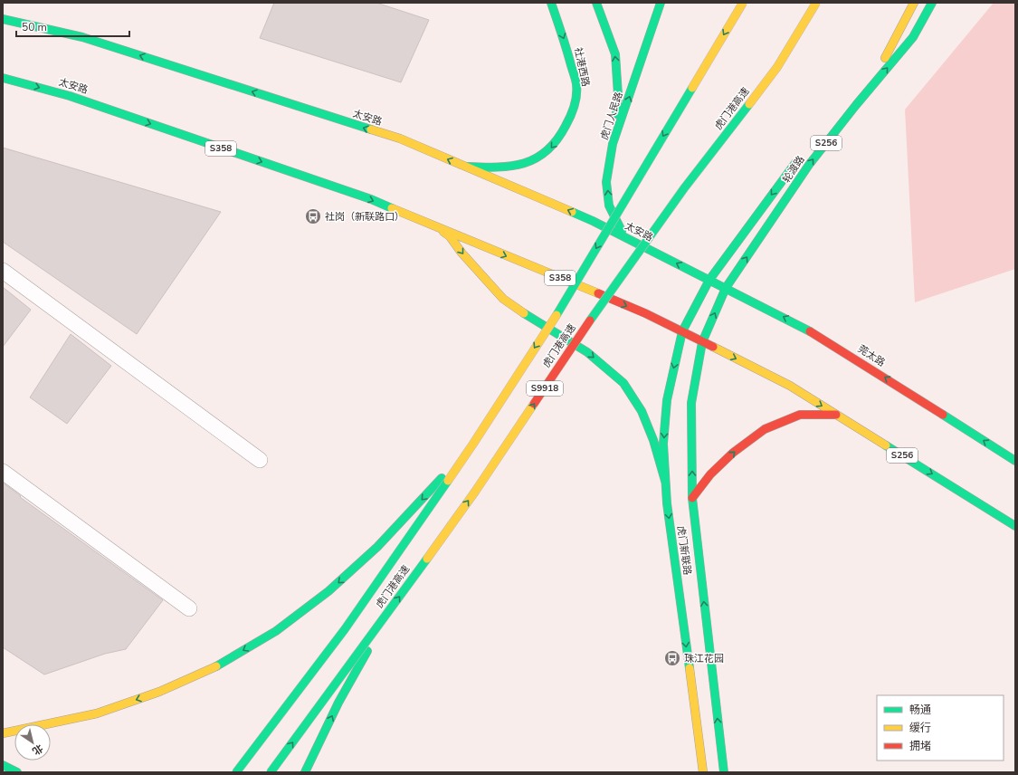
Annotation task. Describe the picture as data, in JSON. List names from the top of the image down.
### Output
{
  "streets": {
    "main road": [
      "社港西路",
      "太安路",
      "虎门港高速",
      "虎门人民路",
      "S256",
      "S358",
      "轮渡路",
      "莞太路",
      "S9918",
      "虎门新联路"
    ]
  },
  "crossings": [
    ["社港西路", "太安路"],
    ["太安路", "虎门人民路"],
    ["太安路", "S256"],
    ["太安路", "轮渡路"],
    ["太安路", "莞太路"],
    ["太安路", "虎门新联路"],
    ["S256", "轮渡路"],
    ["S256", "虎门新联路"],
    ["轮渡路", "莞太路"],
    ["轮渡路", "虎门新联路"]
  ],
  "places": {
    "bus stop": ["社岗（新联路口）", "珠江花园"]
  },
  "legend": ["畅通", "缓行", "拥堵"],
  "scale_bar": "50 m",
  "north": "bottom right"
}
